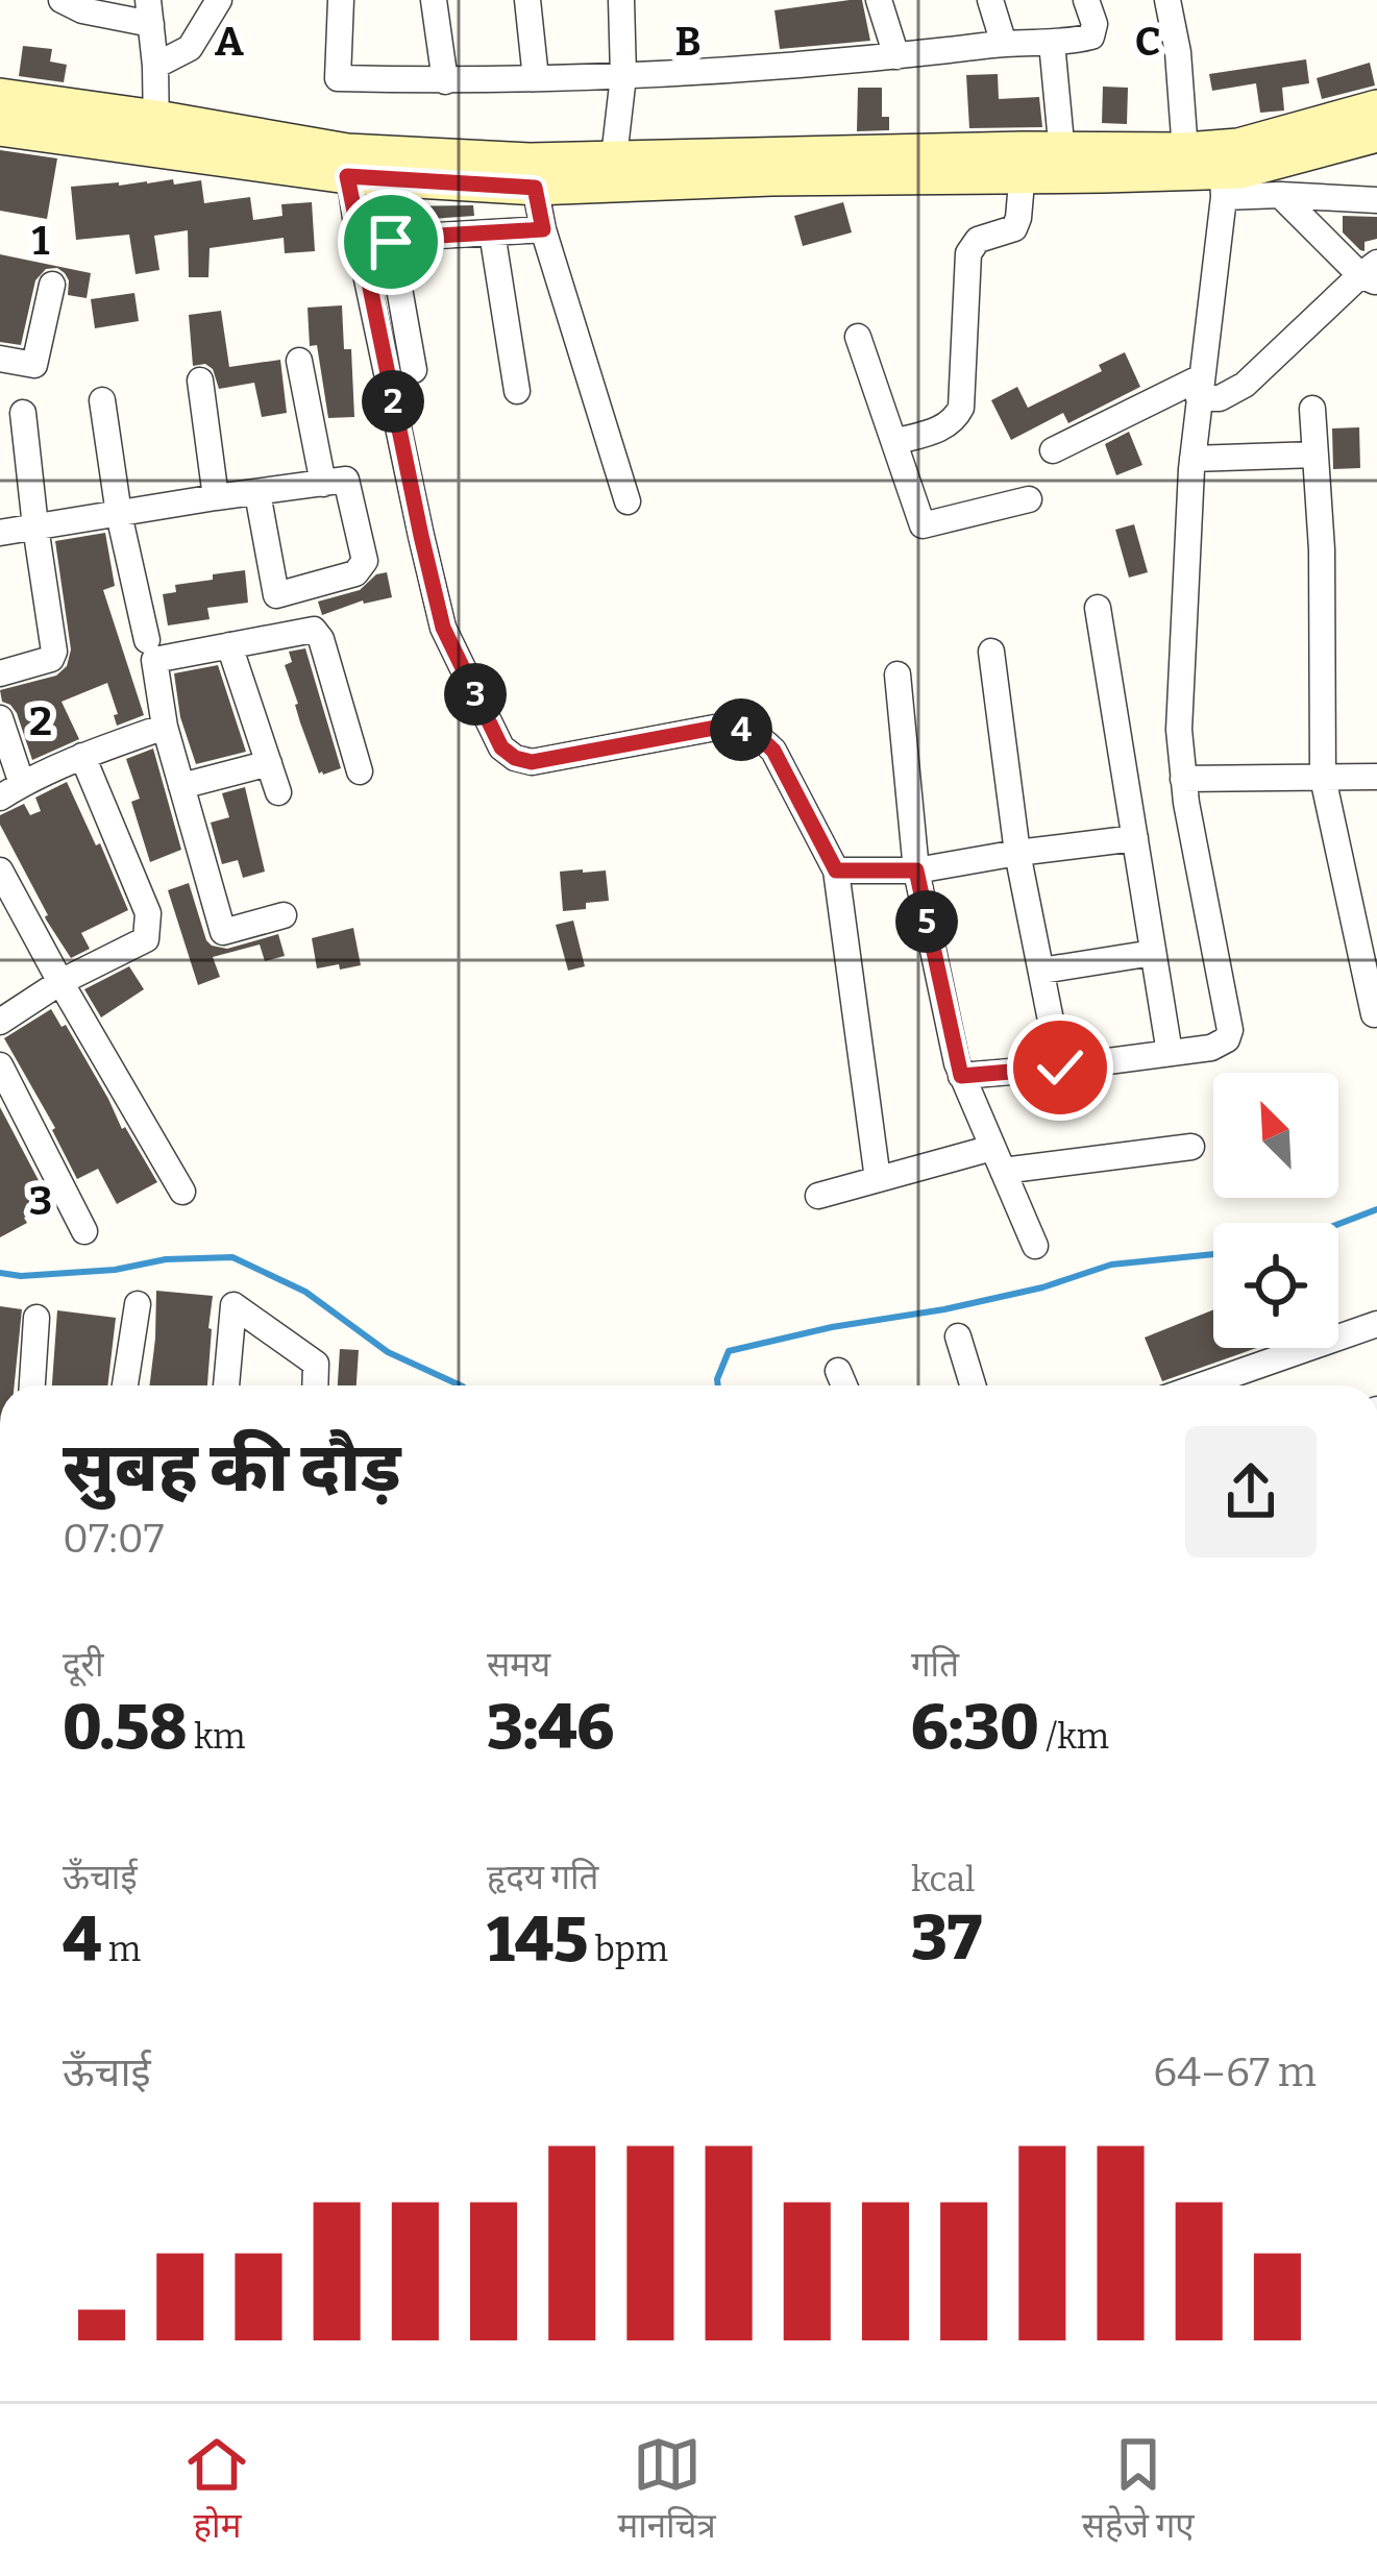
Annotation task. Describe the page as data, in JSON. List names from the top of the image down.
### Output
{
  "north": "top left",
  "page": {
    "pins": [
      "2",
      "3",
      "4",
      "5"
    ],
    "heading": ["सुबह की दौड़", "07:07"],
    "stats": [
      ["दूरी", "0.58 km"],
      ["समय", "3:46"],
      ["गति", "6:30 /km"],
      ["ऊँचाई", "4 m"],
      ["हृदय गति", "145 bpm"],
      ["kcal", "37"]
    ],
    "chart": ["ऊँचाई", "64–67 m"],
    "tabs": ["होम", "मानचित्र", "सहेजे गए"]
  },
  "grid": {
    "columns": ["A", "B", "C"],
    "rows": ["1", "2", "3"]
  }
}
